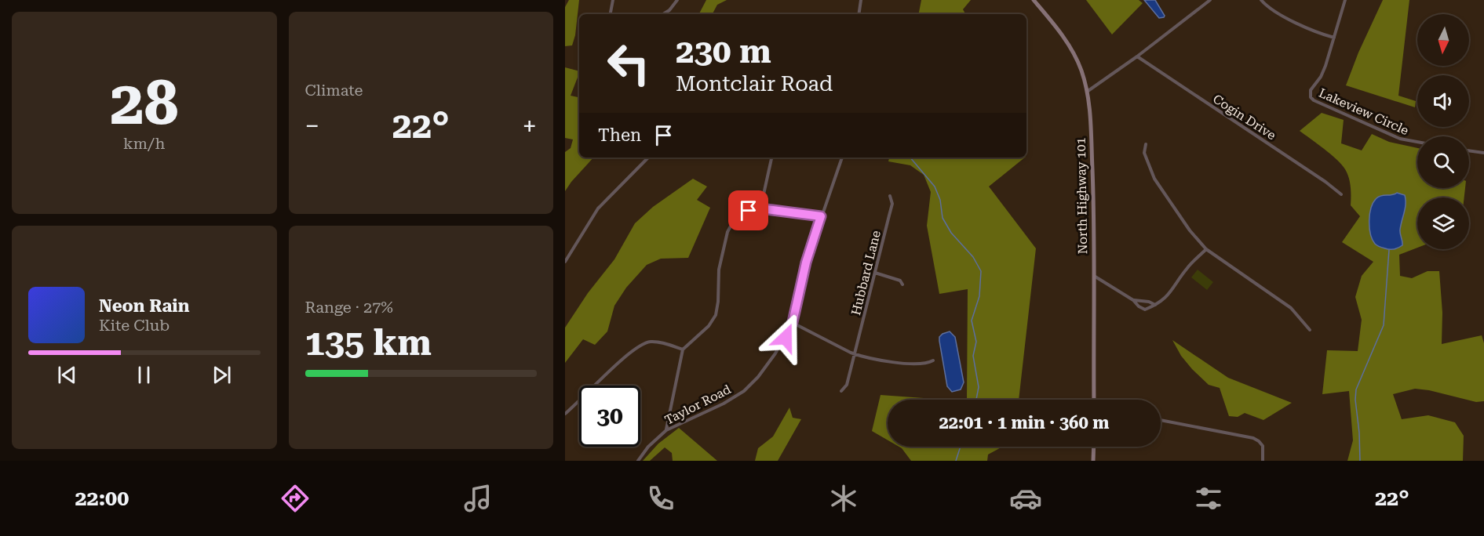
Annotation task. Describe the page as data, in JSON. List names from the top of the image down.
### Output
{
  "streets": {
    "main road": ["North Highway 101"],
    "street": [
      "Lakeview Circle",
      "Cogin Drive",
      "Hubbard Lane",
      "Taylor Road"
    ]
  },
  "north": "bottom",
  "page": {
    "tile": [
      ["28", "km/h"],
      "Climate",
      ["Range · 27%", "135 km"]
    ],
    "turn": ["230 m", "Montclair Road"],
    "heat": ["−", "22°", "+"],
    "then": "Then",
    "song": ["Neon Rain", "Kite Club"],
    "limit": "30",
    "trip": "22:01 · 1 min · 360 m",
    "tabs": ["22:00", "22°"]
  }
}
